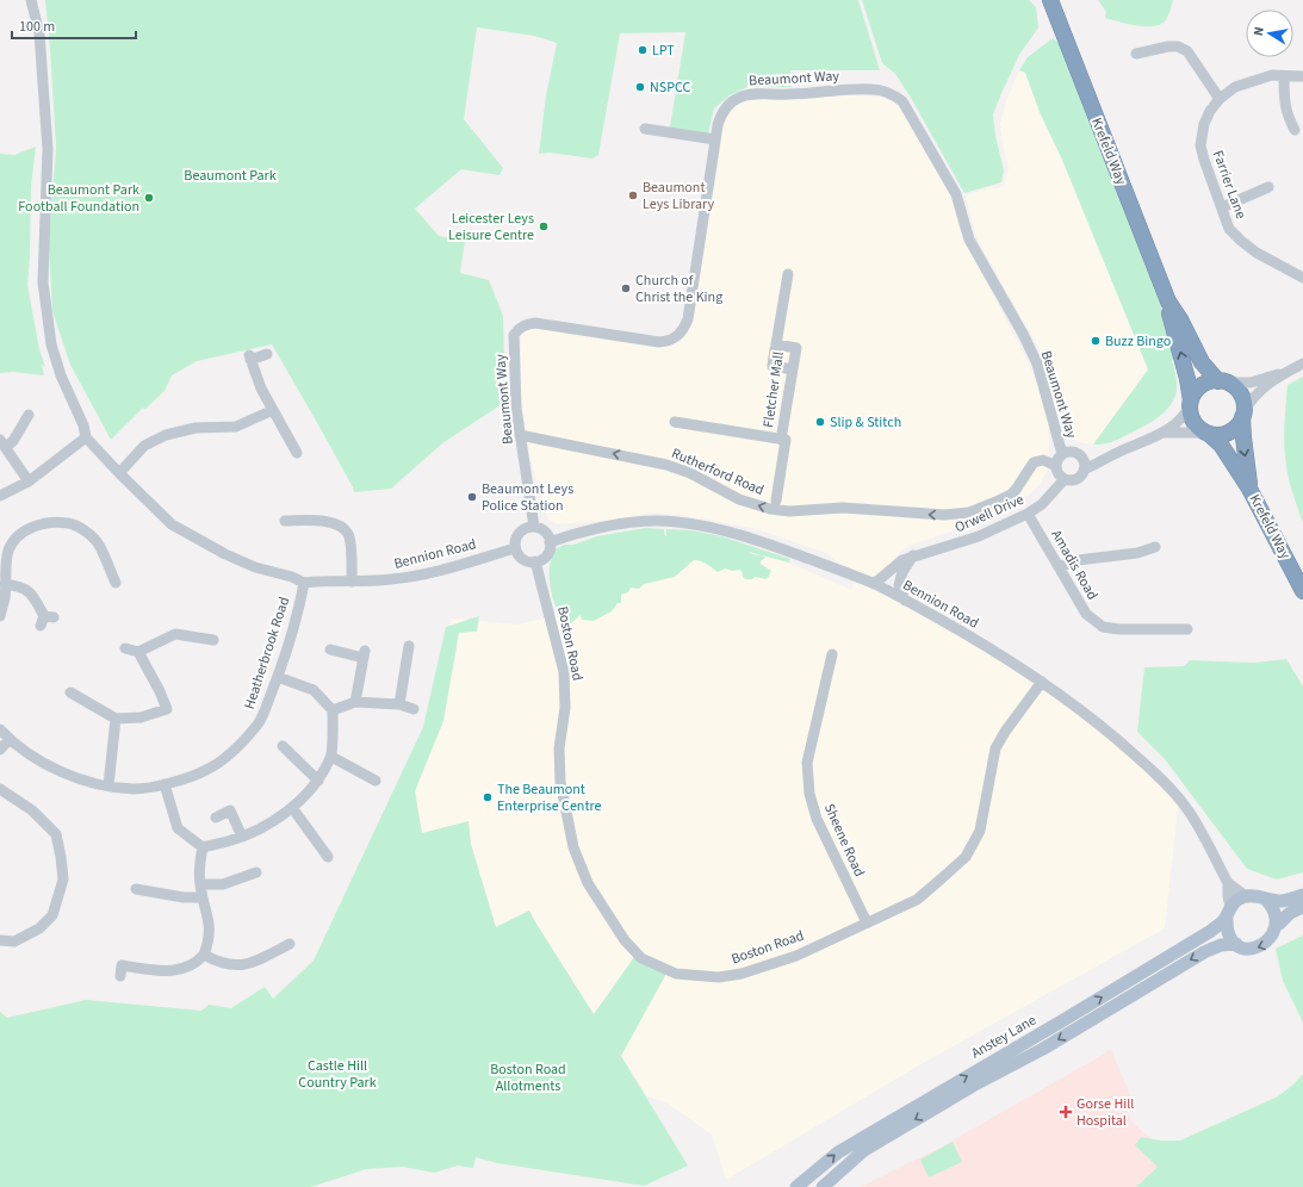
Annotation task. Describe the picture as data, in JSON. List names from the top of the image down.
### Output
{
  "streets": {
    "highway": ["Krefeld Way"],
    "main road": ["Anstey Lane"],
    "street": [
      "Beaumont Way",
      "Farrier Lane",
      "Fletcher Mall",
      "Rutherford Road",
      "Orwell Drive",
      "Bennion Road",
      "Amadis Road",
      "Boston Road",
      "Heatherbrook Road",
      "Sheene Road"
    ]
  },
  "crossings": [
    ["Beaumont Way", "Rutherford Road"],
    ["Beaumont Way", "Orwell Drive"],
    ["Beaumont Way", "Bennion Road"],
    ["Beaumont Way", "Boston Road"],
    ["Rutherford Road", "Orwell Drive"],
    ["Orwell Drive", "Bennion Road"],
    ["Orwell Drive", "Amadis Road"],
    ["Bennion Road", "Boston Road"],
    ["Bennion Road", "Heatherbrook Road"],
    ["Bennion Road", "Anstey Lane"],
    ["Boston Road", "Sheene Road"]
  ],
  "one_way": ["Rutherford Road"],
  "parks": ["Beaumont Park", "Castle Hill Country Park", "Boston Road Allotments"],
  "places": {
    "other": [
      "LPT",
      "NSPCC",
      "Beaumont Leys Library",
      "Beaumont Park Football Foundation",
      "Leicester Leys Leisure Centre",
      "Church of Christ the King",
      "Buzz Bingo",
      "Slip & Stitch",
      "Beaumont Leys Police Station",
      "The Beaumont Enterprise Centre"
    ],
    "health": ["Gorse Hill Hospital"]
  },
  "scale_bar": "100 m",
  "north": "left"
}
